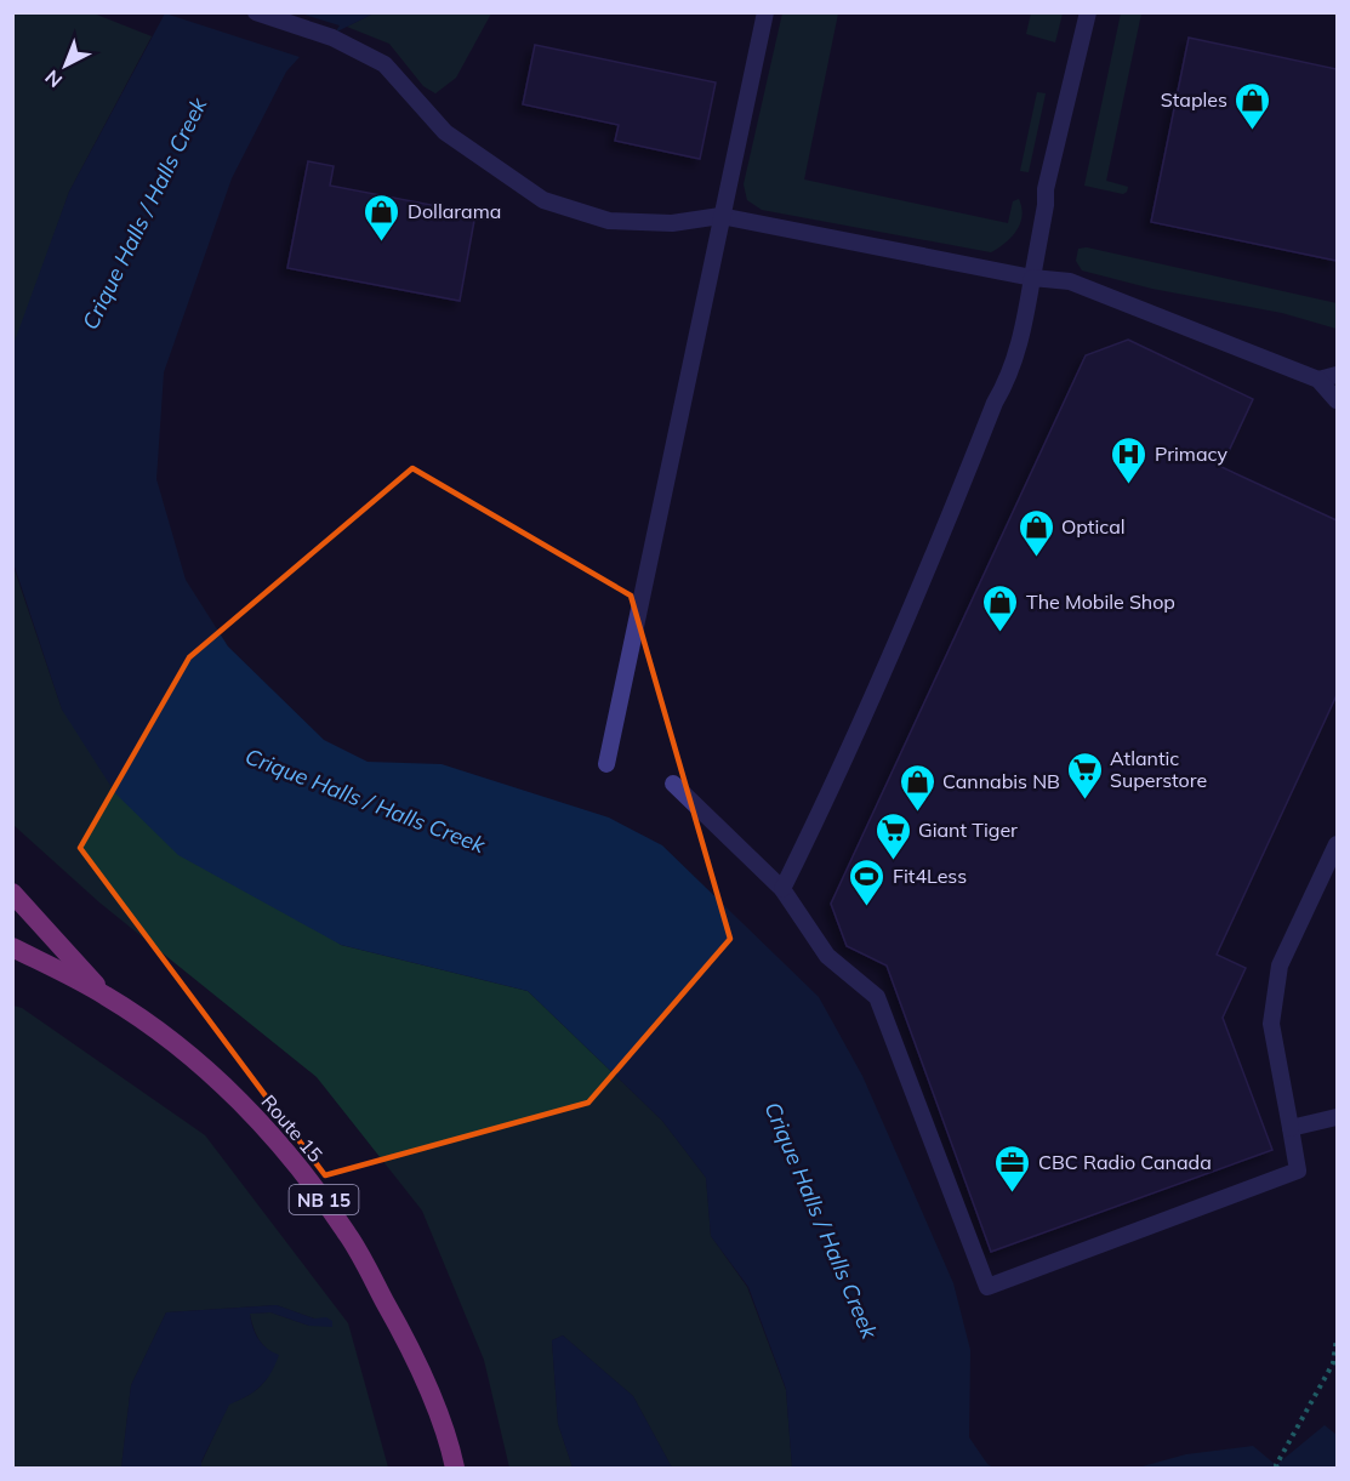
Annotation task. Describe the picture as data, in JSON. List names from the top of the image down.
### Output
{
  "streets": {
    "highway": ["Route 15", "NB 15"]
  },
  "crossings": [
    ["Route 15", "NB 15"]
  ],
  "water": ["Crique Halls / Halls Creek"],
  "places": {
    "shop": [
      "Staples",
      "Dollarama",
      "Optical",
      "The Mobile Shop",
      "Cannabis NB"
    ],
    "hospital": ["Primacy"],
    "supermarket": ["Atlantic Superstore", "Giant Tiger"],
    "sports": ["Fit4Less"],
    "office": ["CBC Radio Canada"]
  },
  "north": "bottom left"
}
